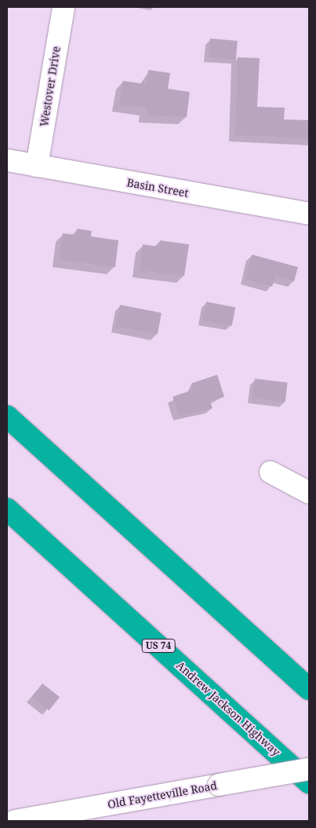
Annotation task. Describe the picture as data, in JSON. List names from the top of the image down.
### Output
{
  "streets": {
    "highway": ["US 74", "Andrew Jackson Highway"],
    "street": ["Westover Drive", "Basin Street", "Old Fayetteville Road"]
  },
  "crossings": [
    ["Westover Drive", "Basin Street"]
  ]
}
